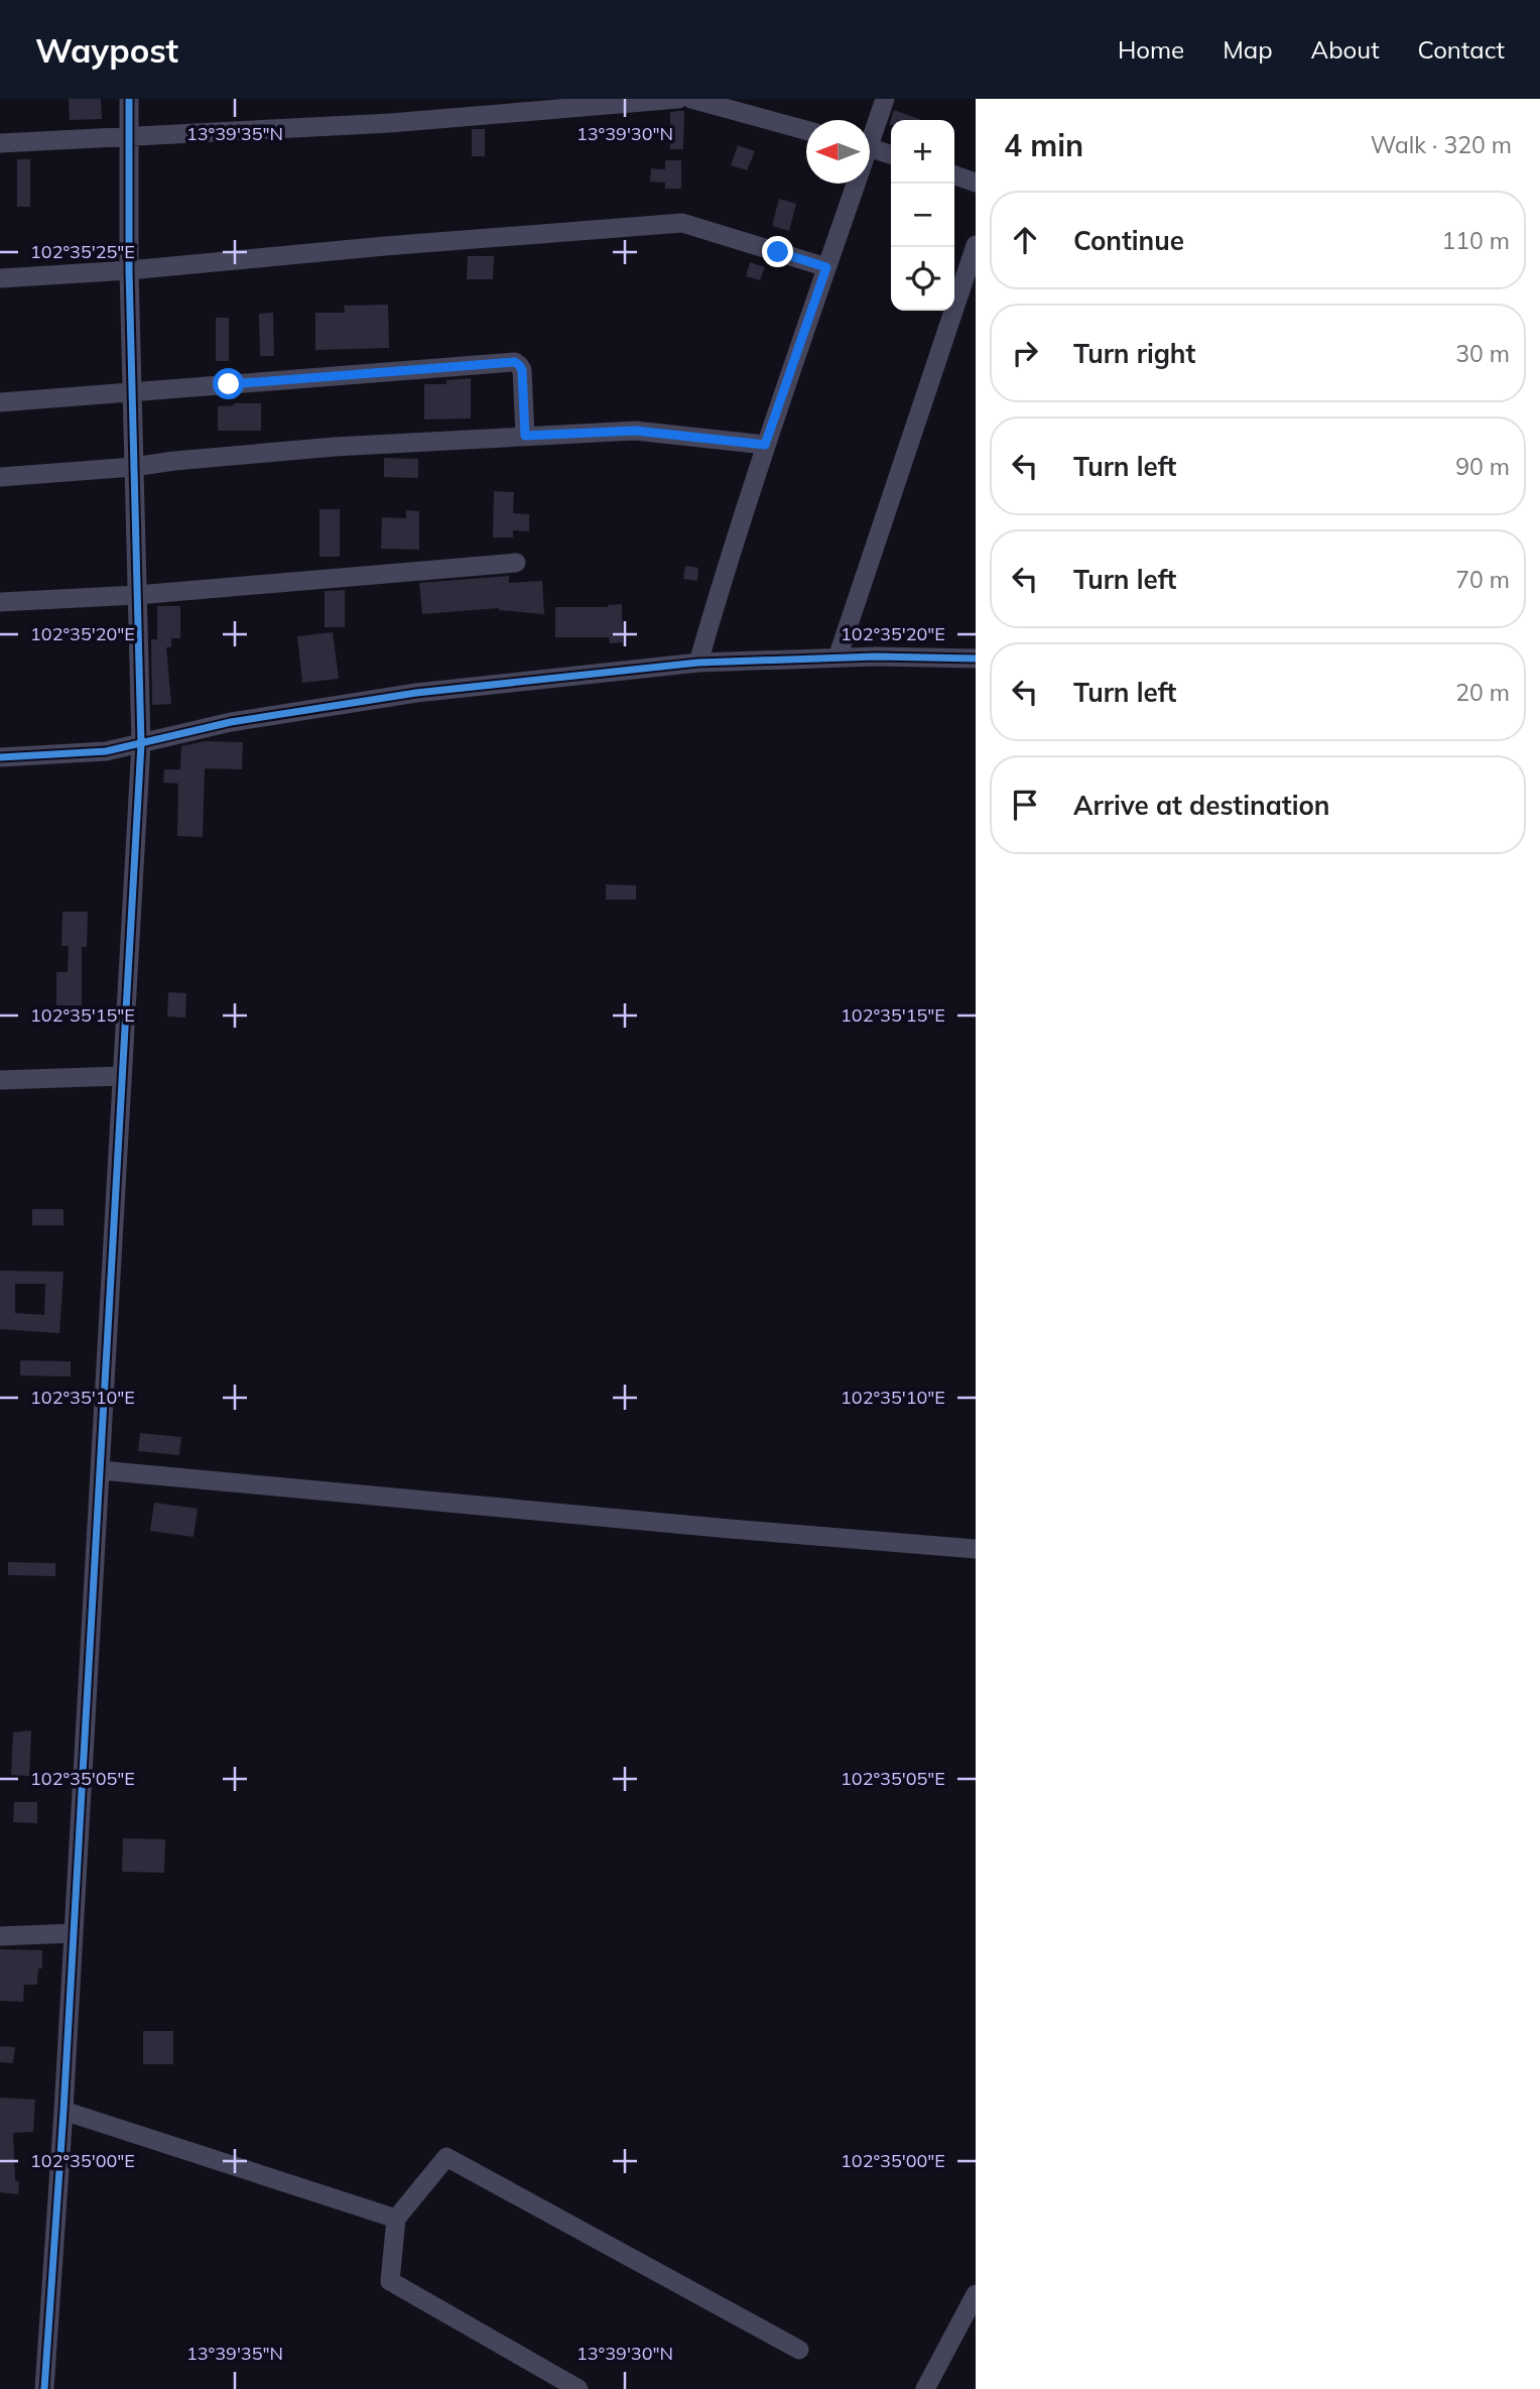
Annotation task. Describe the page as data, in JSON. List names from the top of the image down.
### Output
{
  "north": "left",
  "page": {
    "header": "Waypost",
    "nav": [
      "Home",
      "Map",
      "About",
      "Contact"
    ],
    "heading": ["4 min", "Walk · 320 m"],
    "map_buttons": ["+", "−"],
    "list": [
      ["Continue", "110 m"],
      ["Turn right", "30 m"],
      ["Turn left", "90 m"],
      ["Turn left", "70 m"],
      ["Turn left", "20 m"],
      "Arrive at destination"
    ]
  },
  "coordinates": [
    "13°39'35\"N",
    "13°39'30\"N",
    "102°35'25\"E",
    "102°35'20\"E",
    "102°35'15\"E",
    "102°35'10\"E",
    "102°35'05\"E",
    "102°35'00\"E"
  ]
}
